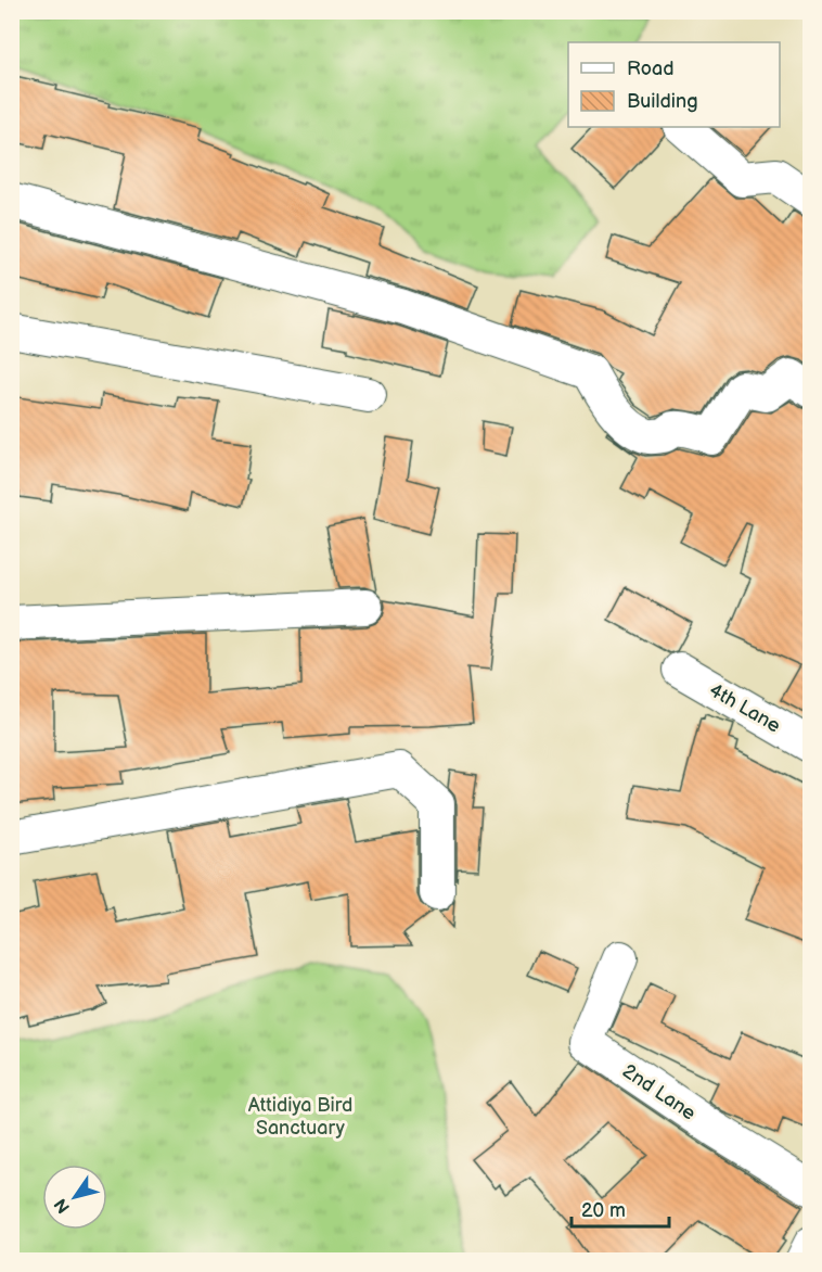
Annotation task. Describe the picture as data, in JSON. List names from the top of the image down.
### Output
{
  "streets": {
    "street": ["4th Lane", "2nd Lane"]
  },
  "parks": ["Attidiya Bird Sanctuary"],
  "legend": ["Road", "Building"],
  "scale_bar": "20 m",
  "north": "bottom left"
}
